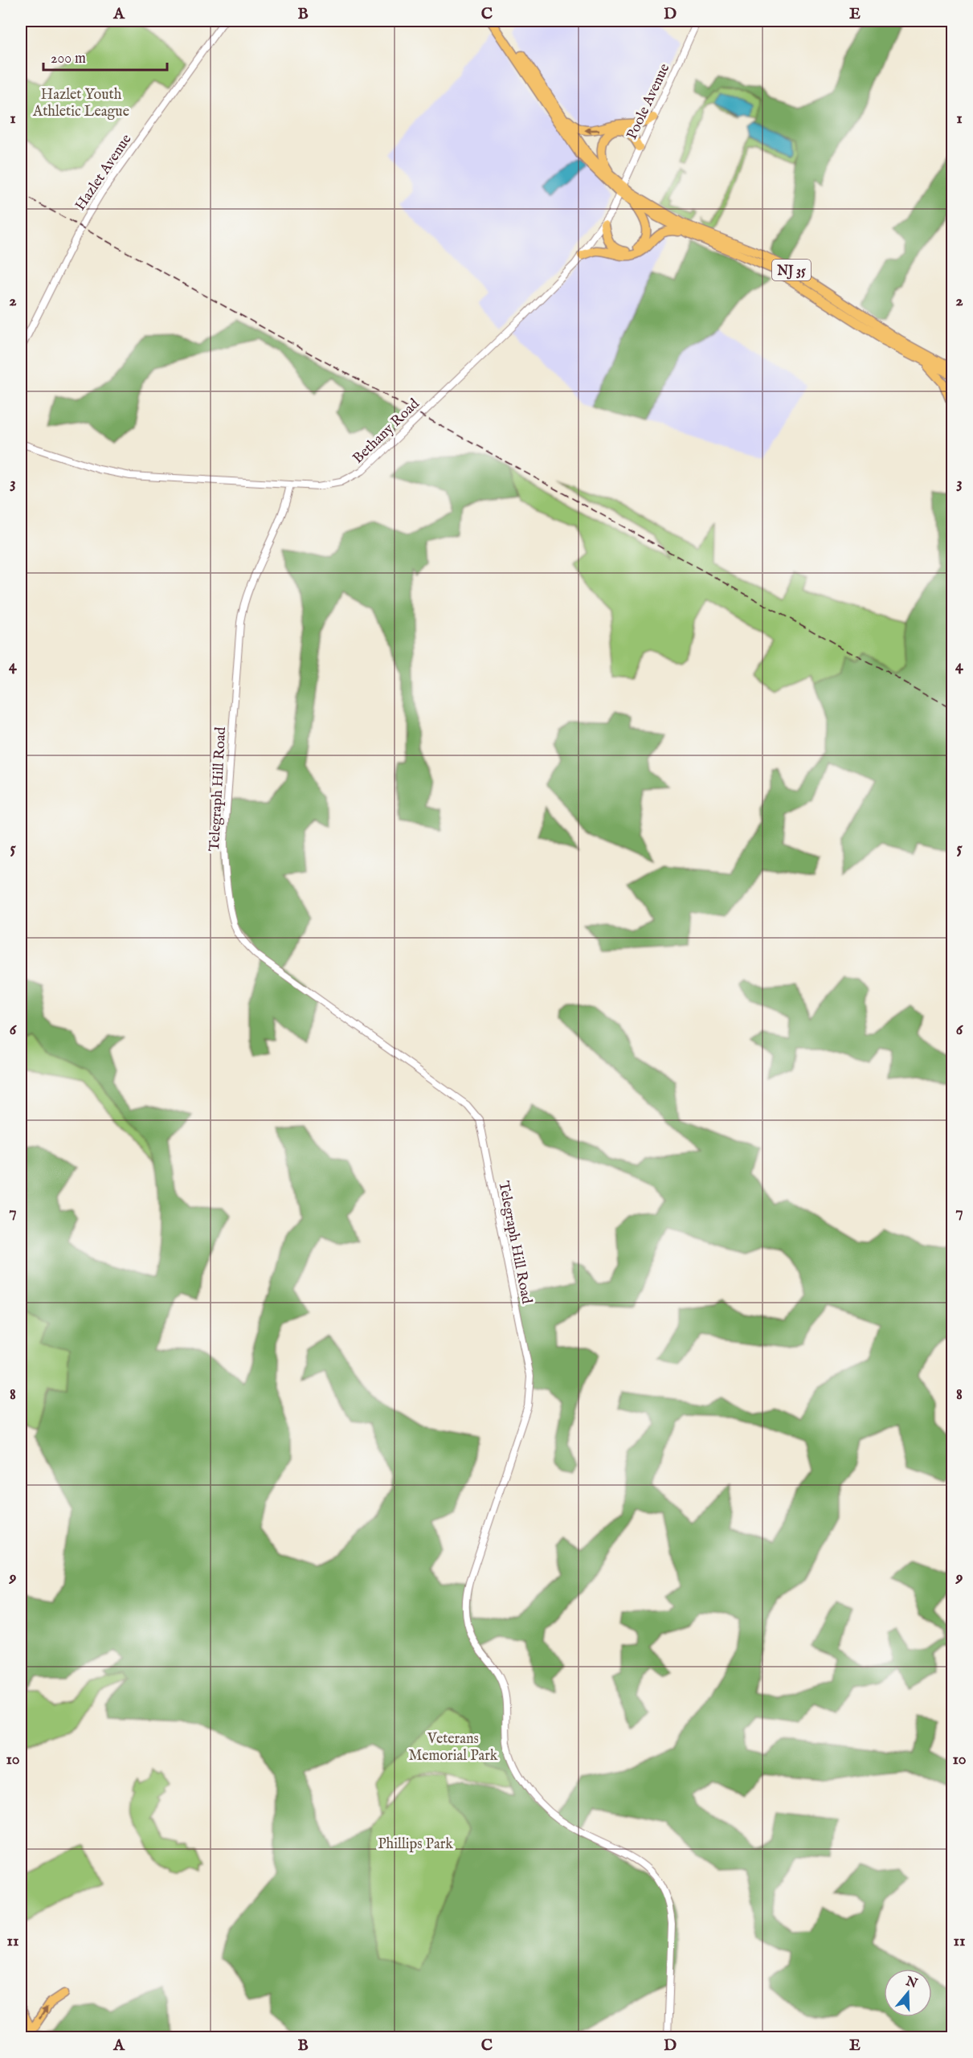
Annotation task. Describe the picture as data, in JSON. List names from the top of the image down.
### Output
{
  "streets": {
    "highway": ["NJ 35"],
    "street": [
      "Poole Avenue",
      "Hazlet Avenue",
      "Bethany Road",
      "Telegraph Hill Road"
    ]
  },
  "crossings": [
    ["Poole Avenue", "NJ 35"],
    ["Poole Avenue", "Bethany Road"],
    ["NJ 35", "Bethany Road"],
    ["Bethany Road", "Telegraph Hill Road"]
  ],
  "parks": ["Hazlet Youth Athletic League", "Veterans Memorial Park", "Phillips Park"],
  "scale_bar": "200 m",
  "north": "top",
  "grid": {
    "columns": [
      "A",
      "B",
      "C",
      "D",
      "E"
    ],
    "rows": [
      "1",
      "2",
      "3",
      "4",
      "5",
      "6",
      "7",
      "8",
      "9",
      "10",
      "11"
    ]
  }
}
